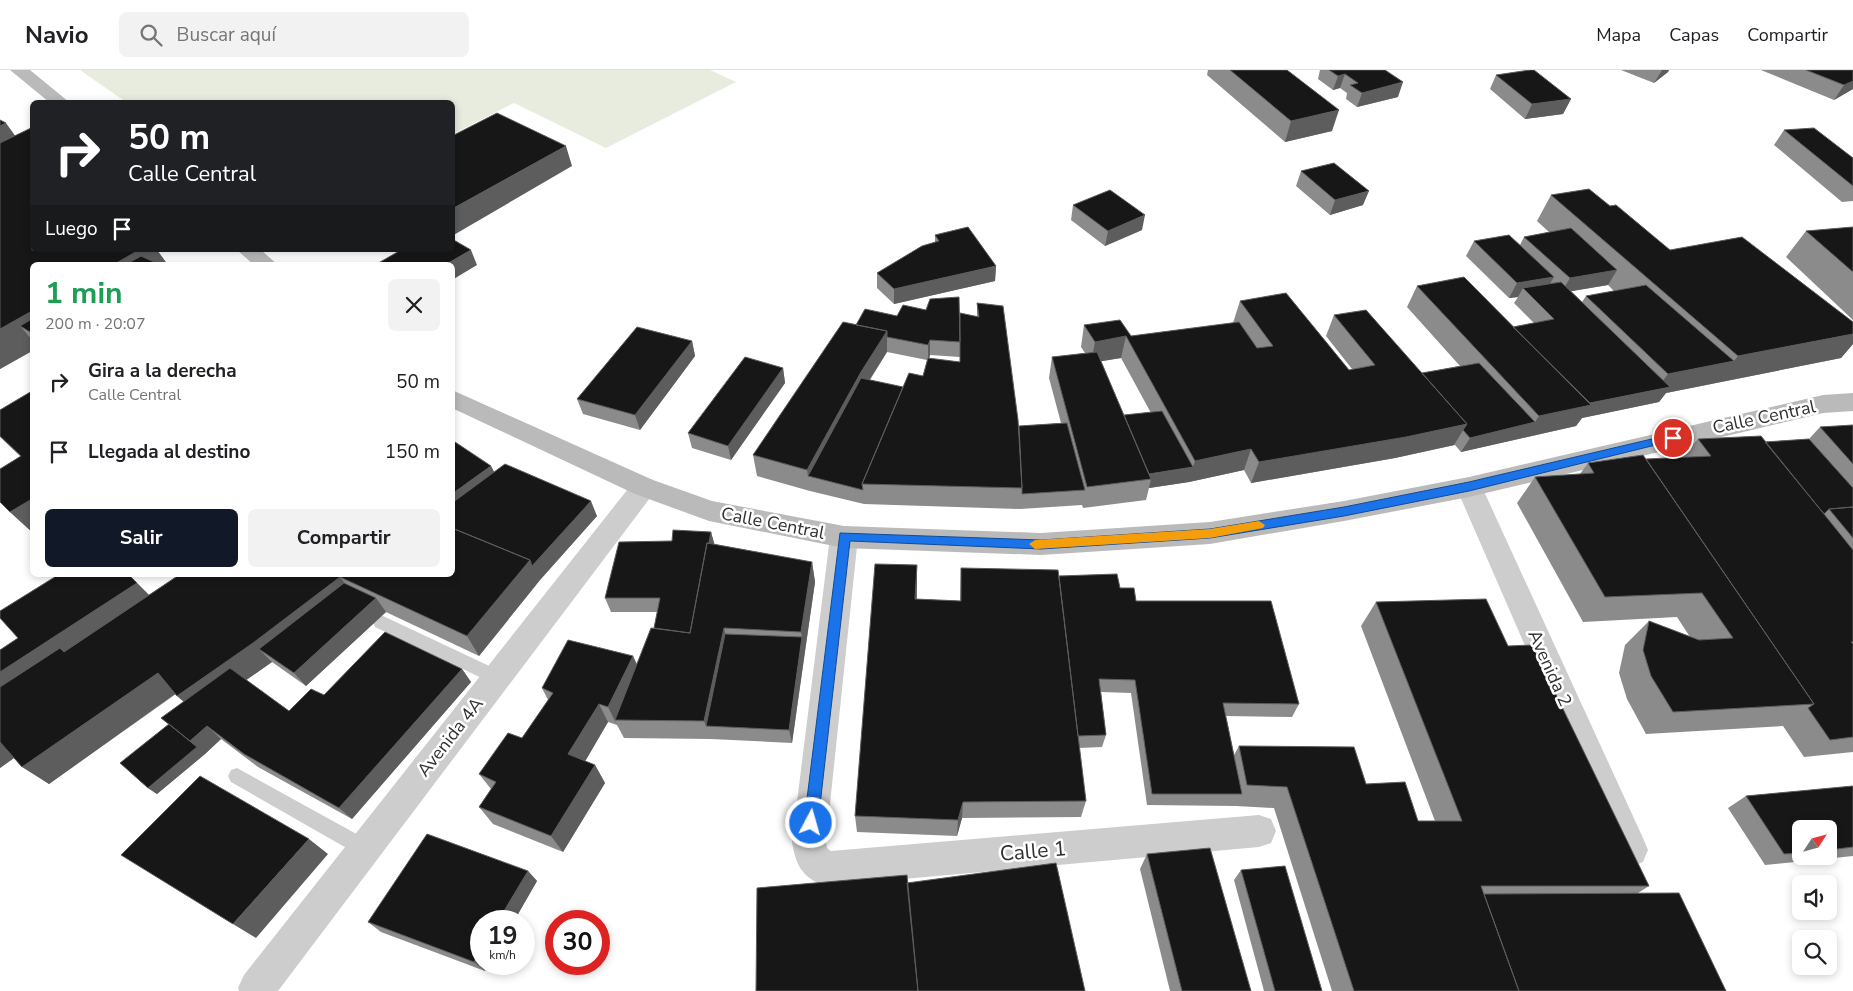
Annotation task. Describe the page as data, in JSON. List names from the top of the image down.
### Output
{
  "streets": {
    "street": [
      "Calle Central",
      "Avenida 2",
      "Avenida 4A",
      "Calle 1"
    ]
  },
  "crossings": [
    ["Calle Central", "Avenida 2"],
    ["Calle Central", "Avenida 4A"],
    ["Calle Central", "Calle 1"]
  ],
  "north": "top right",
  "page": {
    "header": "Navio",
    "search": "Buscar aquí",
    "nav": ["Mapa", "Capas", "Compartir"],
    "turn": ["50 m", "Calle Central"],
    "then": "Luego",
    "heading": ["1 min", "200 m · 20:07"],
    "list": [
      {
        "name": "Gira a la derecha",
        "note": "Calle Central",
        "value": "50 m"
      },
      {
        "name": "Llegada al destino",
        "value": "150 m"
      }
    ],
    "buttons": ["Salir", "Compartir"],
    "speed": "19 km/h",
    "limit": "30"
  }
}
